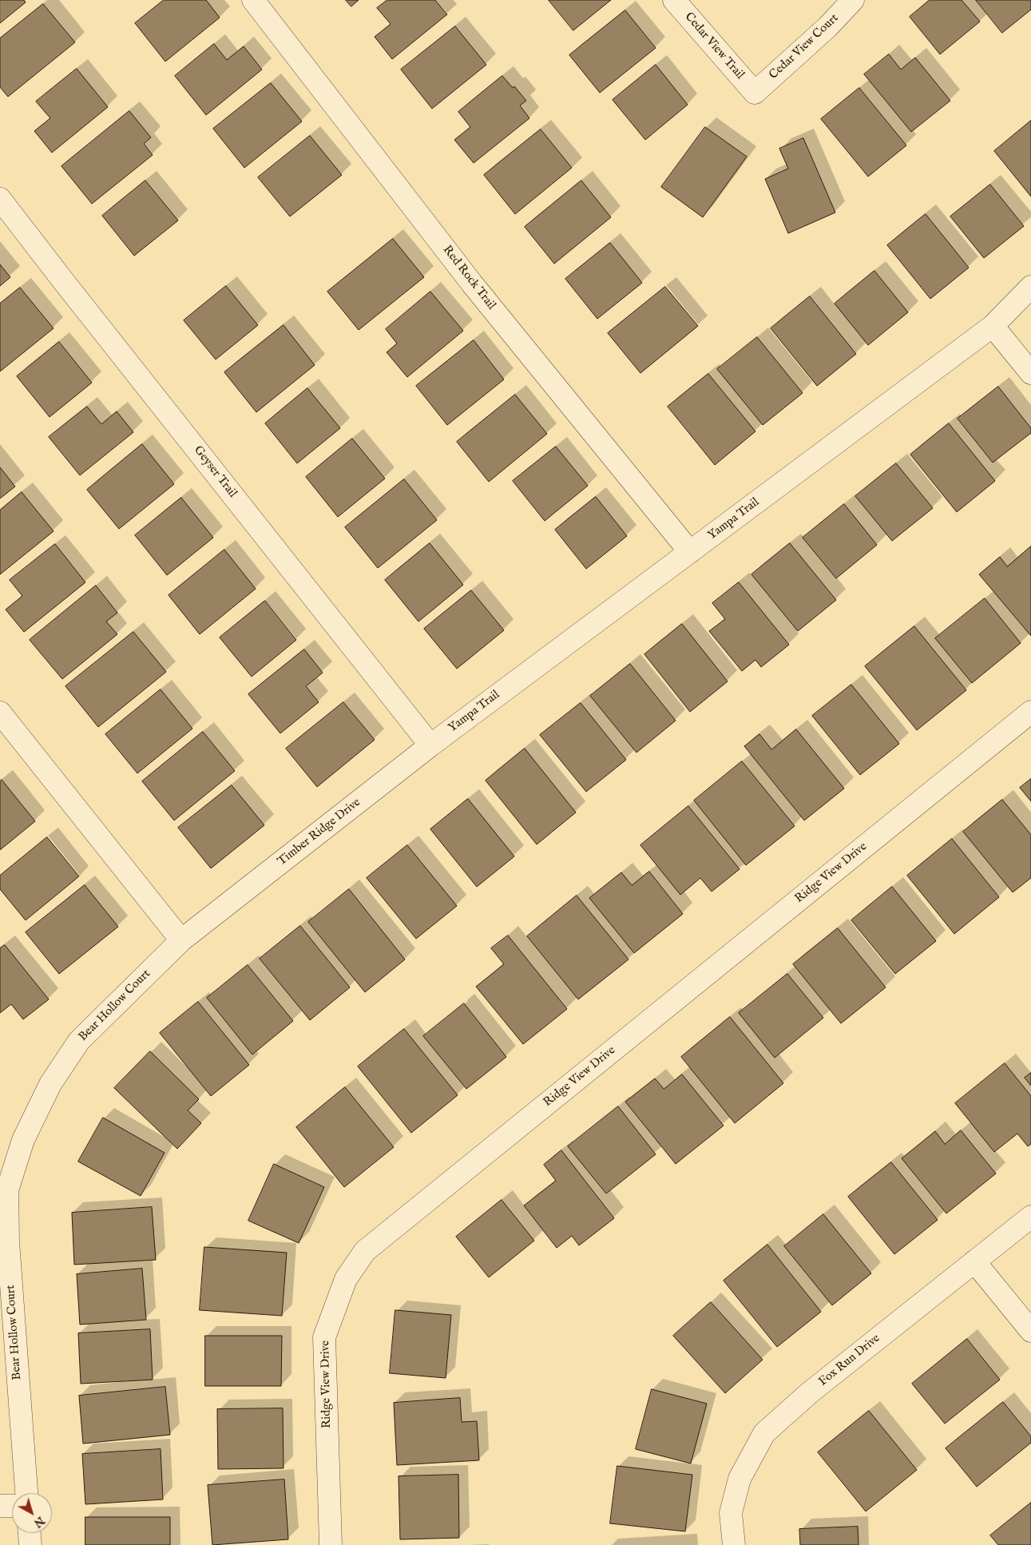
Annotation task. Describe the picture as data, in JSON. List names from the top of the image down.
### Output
{
  "streets": {
    "street": [
      "Cedar View Trail",
      "Cedar View Court",
      "Red Rock Trail",
      "Geyser Trail",
      "Yampa Trail",
      "Timber Ridge Drive",
      "Ridge View Drive",
      "Bear Hollow Court",
      "Fox Run Drive"
    ]
  },
  "crossings": [
    ["Cedar View Trail", "Cedar View Court"],
    ["Red Rock Trail", "Yampa Trail"],
    ["Geyser Trail", "Yampa Trail"],
    ["Geyser Trail", "Timber Ridge Drive"],
    ["Yampa Trail", "Timber Ridge Drive"],
    ["Timber Ridge Drive", "Bear Hollow Court"]
  ],
  "north": "bottom right"
}
